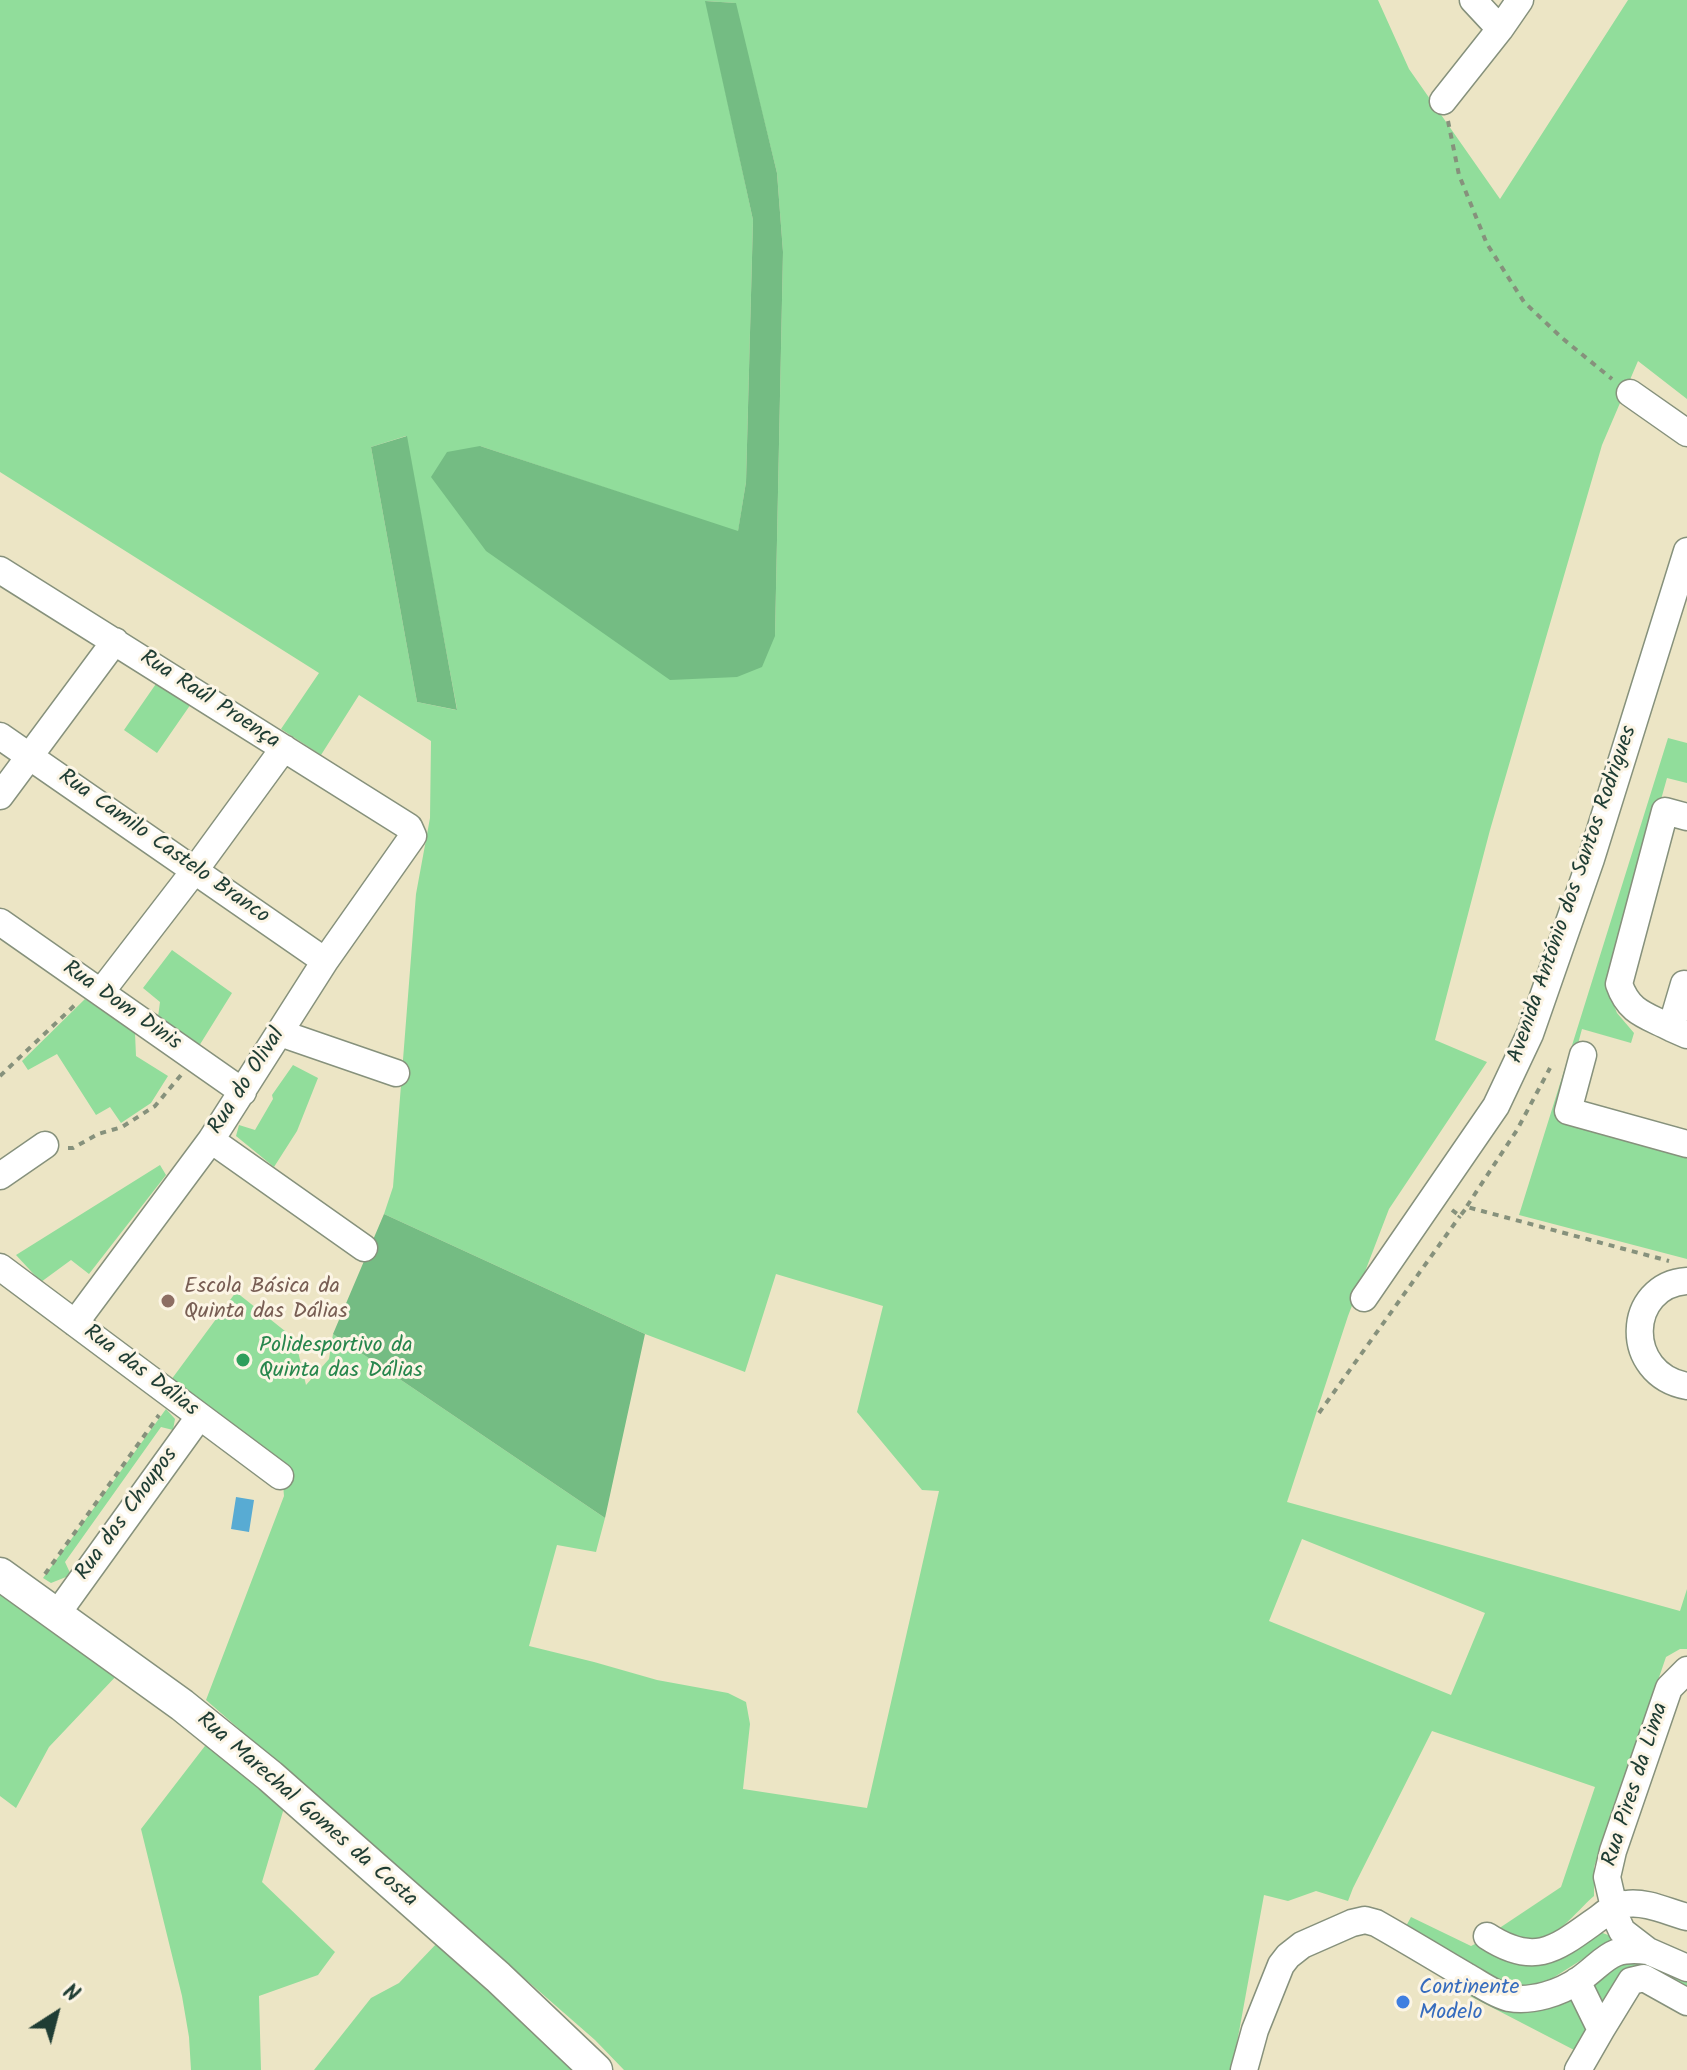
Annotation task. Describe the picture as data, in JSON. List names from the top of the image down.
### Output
{
  "streets": {
    "main road": ["Rua Marechal Gomes da Costa"],
    "street": [
      "Rua Raúl Proença",
      "Rua Camilo Castelo Branco",
      "Avenida António dos Santos Rodrigues",
      "Rua Dom Dinis",
      "Rua do Olival",
      "Rua das Dálias",
      "Rua dos Choupos",
      "Rua Pires da Lima"
    ]
  },
  "crossings": [
    ["Rua Raúl Proença", "Rua do Olival"],
    ["Rua Camilo Castelo Branco", "Rua do Olival"],
    ["Rua Dom Dinis", "Rua do Olival"],
    ["Rua do Olival", "Rua das Dálias"],
    ["Rua das Dálias", "Rua dos Choupos"],
    ["Rua dos Choupos", "Rua Marechal Gomes da Costa"]
  ],
  "places": ["Escola Básica da Quinta das Dálias", "Polidesportivo da Quinta das Dálias", "Continente Modelo"],
  "north": "top right"
}
